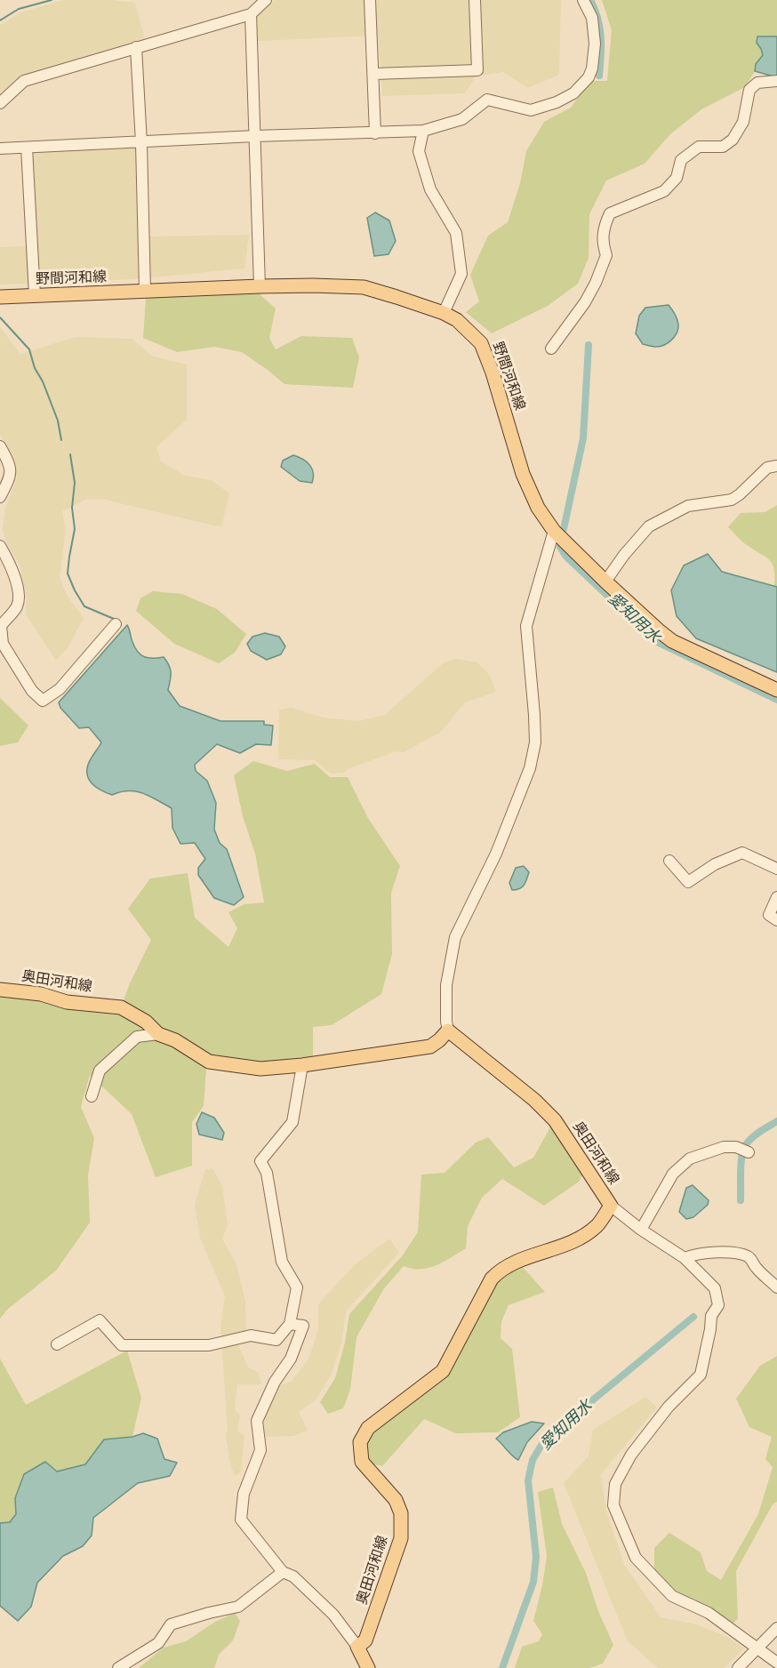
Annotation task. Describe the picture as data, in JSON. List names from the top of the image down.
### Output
{
  "streets": {
    "main road": ["野間河和線", "奥田河和線"]
  },
  "water": ["愛知用水"]
}
